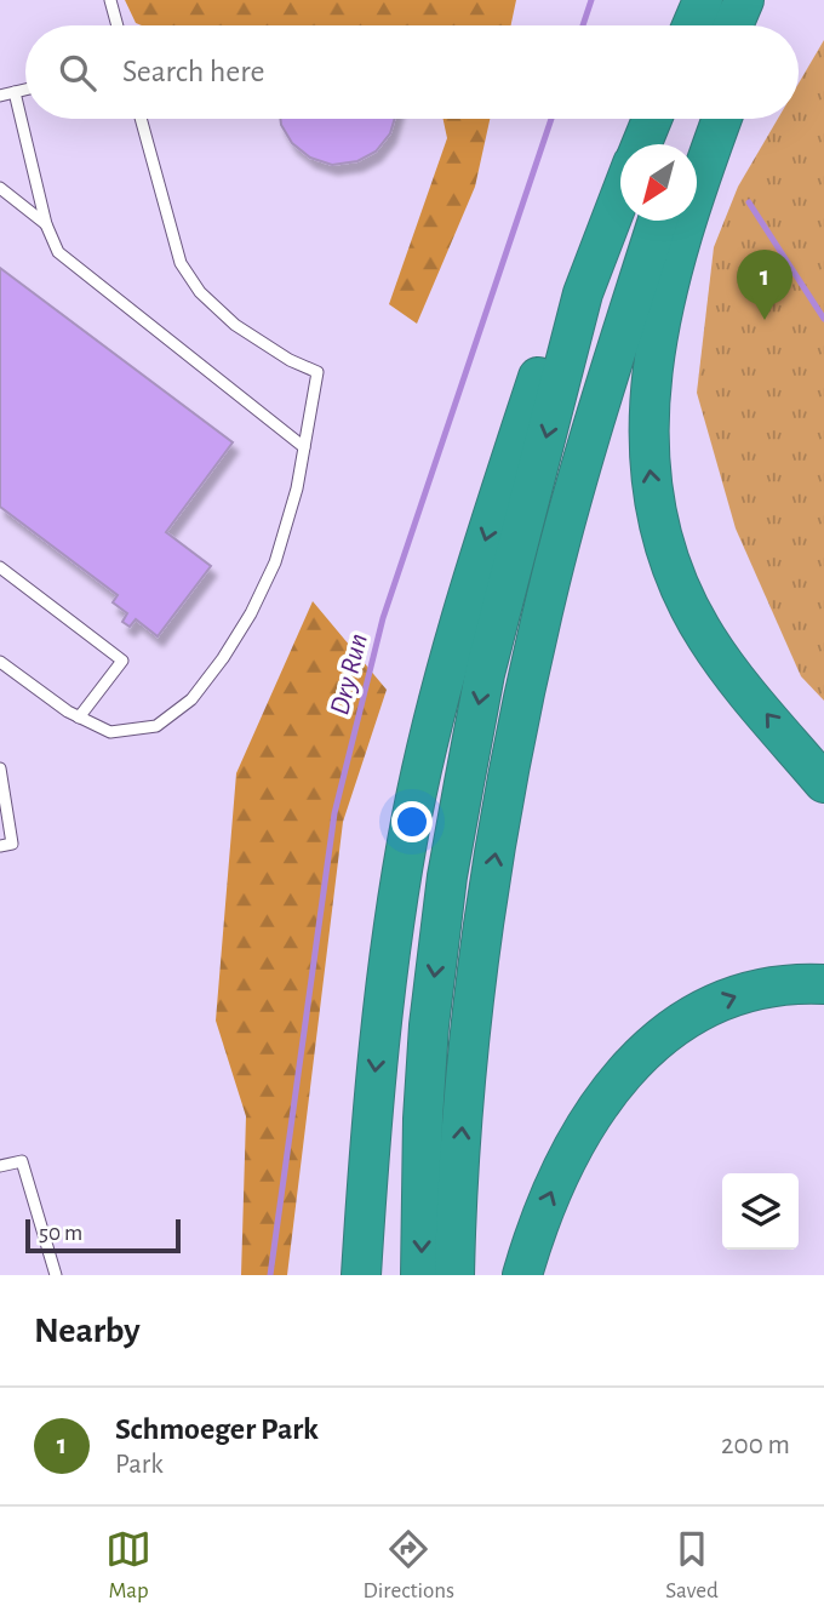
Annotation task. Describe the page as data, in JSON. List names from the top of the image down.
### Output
{
  "water": ["Dry Run"],
  "scale_bar": "50 m",
  "north": "bottom left",
  "page": {
    "search": "Search here",
    "pins": "1",
    "scale": "50 m",
    "heading": "Nearby",
    "list": [
      {
        "mark": "1",
        "name": "Schmoeger Park",
        "note": "Park",
        "value": "200 m"
      }
    ],
    "nav": ["Map", "Directions", "Saved"]
  }
}
